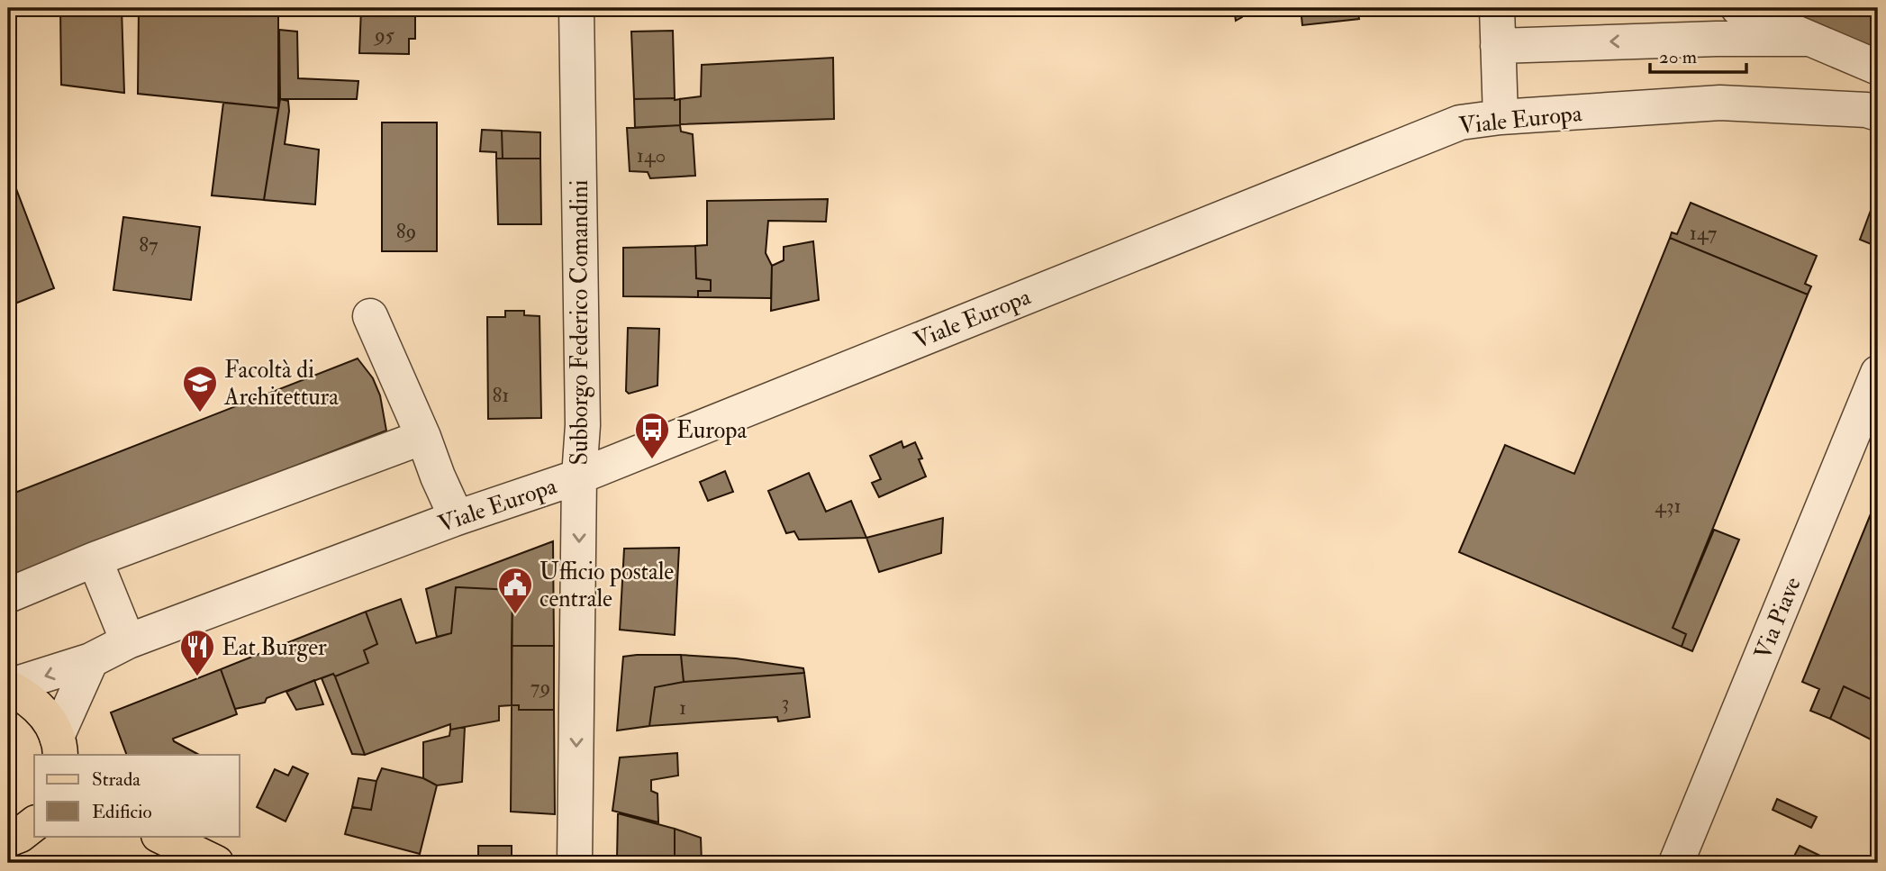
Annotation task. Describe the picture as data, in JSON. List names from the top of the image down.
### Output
{
  "streets": {
    "street": ["Viale Europa", "Subborgo Federico Comandini", "Via Piave"]
  },
  "crossings": [
    ["Viale Europa", "Subborgo Federico Comandini"]
  ],
  "one_way": ["Subborgo Federico Comandini"],
  "places": {
    "school or university": ["Facoltà di Architettura"],
    "bus stop": ["Europa"],
    "public building": ["Ufficio postale centrale"],
    "restaurant": ["Eat Burger"]
  },
  "house_numbers": [
    "95",
    "140",
    "89",
    "147",
    "87",
    "81",
    "431",
    "79",
    "3",
    "1"
  ],
  "legend": ["Strada", "Edificio"],
  "scale_bar": "20 m"
}
